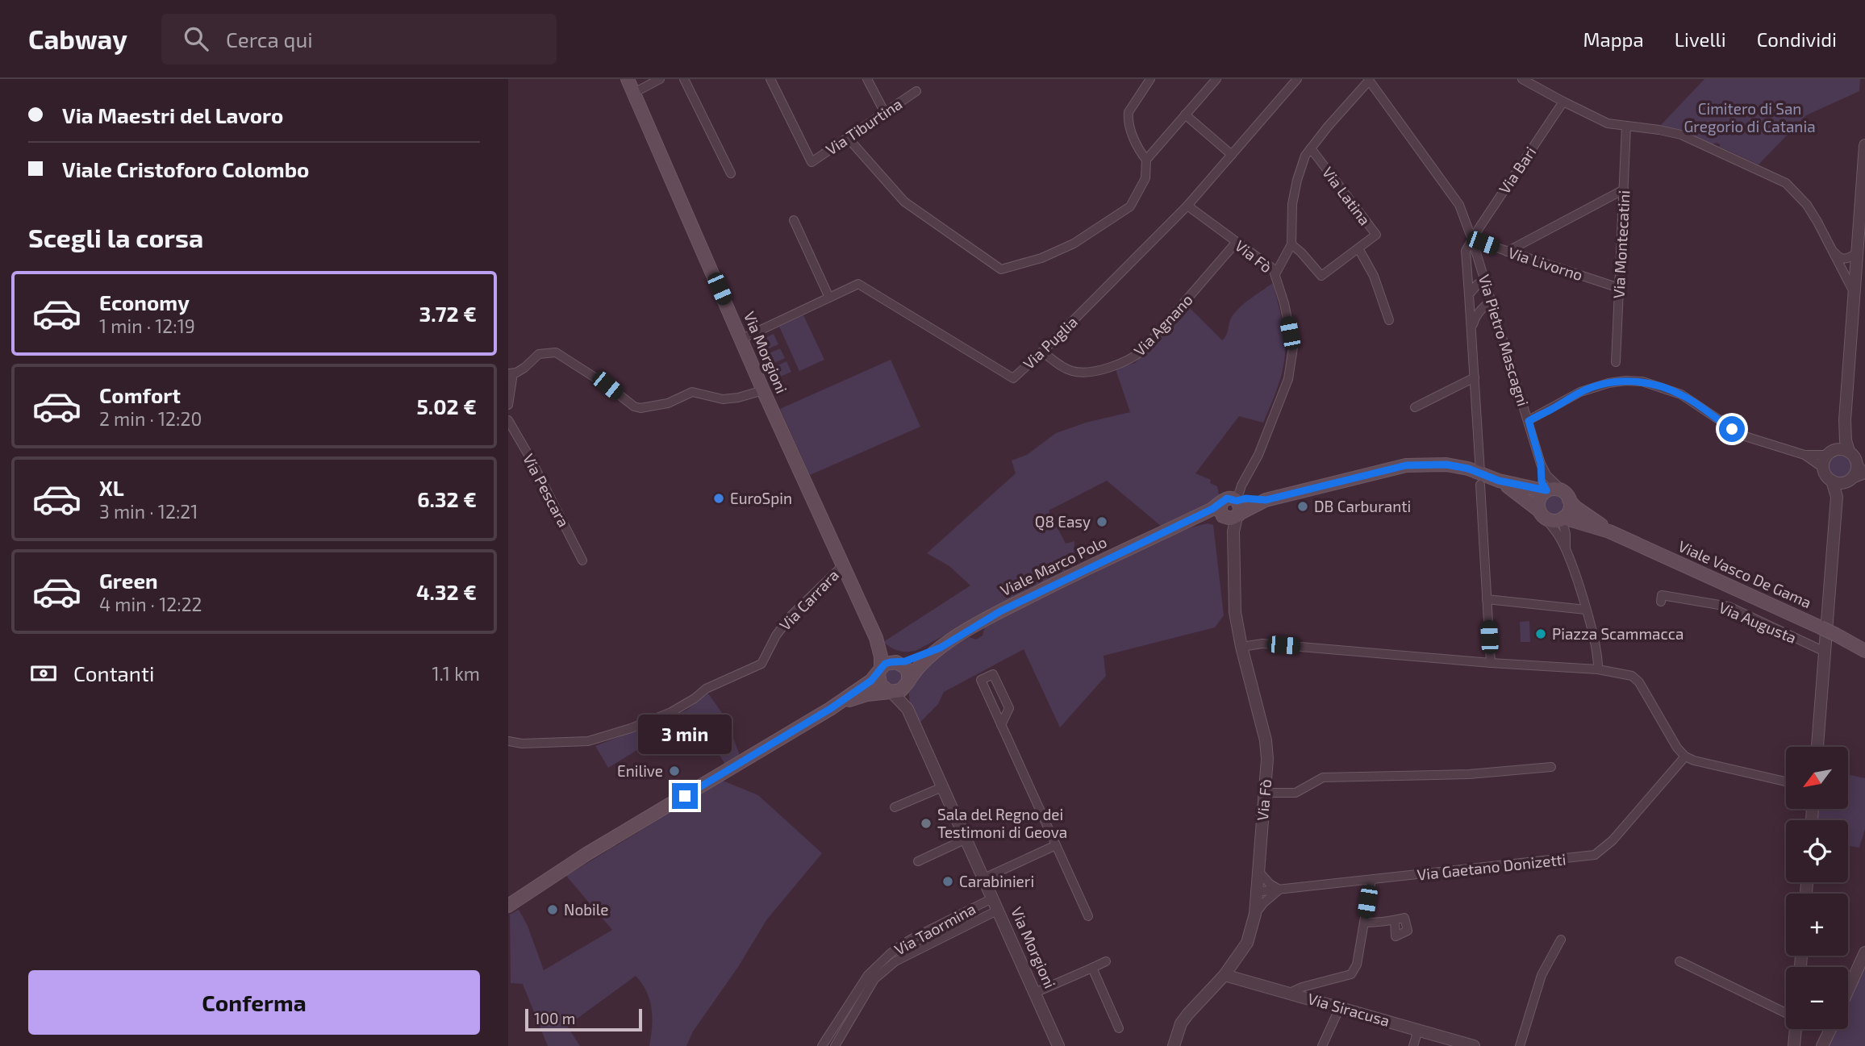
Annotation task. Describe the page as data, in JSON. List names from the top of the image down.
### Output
{
  "streets": {
    "main road": ["Via Morgioni", "Viale Marco Polo", "Viale Vasco De Gama"],
    "street": [
      "Via Tiburtina",
      "Via Bari",
      "Via Latina",
      "Via Montecatini",
      "Via Fò",
      "Via Livorno",
      "Via Agnano",
      "Via Pietro Mascagni",
      "Via Puglia",
      "Via Pescara",
      "Via Carrara",
      "Via Augusta",
      "Via Gaetano Donizetti",
      "Via Taormina",
      "Via Siracusa"
    ]
  },
  "crossings": [
    ["Via Bari", "Via Livorno"],
    ["Via Bari", "Via Pietro Mascagni"],
    ["Via Montecatini", "Via Livorno"],
    ["Via Fò", "Via Agnano"],
    ["Via Fò", "Via Puglia"],
    ["Via Fò", "Viale Marco Polo"],
    ["Via Fò", "Via Gaetano Donizetti"],
    ["Via Fò", "Via Siracusa"],
    ["Via Livorno", "Via Pietro Mascagni"],
    ["Via Agnano", "Via Puglia"],
    ["Via Puglia", "Via Morgioni"],
    ["Via Morgioni", "Via Carrara"],
    ["Via Morgioni", "Via Taormina"]
  ],
  "parks": ["Cimitero di San Gregorio di Catania"],
  "places": [
    "EuroSpin",
    "DB Carburanti",
    "Q8 Easy",
    "Piazza Scammacca",
    "Enilive",
    "Sala del Regno dei Testimoni di Geova",
    "Carabinieri",
    "Nobile"
  ],
  "scale_bar": "100 m",
  "north": "bottom left",
  "page": {
    "header": "Cabway",
    "search": "Cerca qui",
    "nav": ["Mappa", "Livelli", "Condividi"],
    "banner": ["Via Maestri del Lavoro", "Viale Cristoforo Colombo"],
    "heading": "Scegli la corsa",
    "list": [
      {
        "name": "Economy",
        "note": "1 min · 12:19",
        "value": "3.72 €"
      },
      {
        "name": "Comfort",
        "note": "2 min · 12:20",
        "value": "5.02 €"
      },
      {
        "name": "XL",
        "note": "3 min · 12:21",
        "value": "6.32 €"
      },
      {
        "name": "Green",
        "note": "4 min · 12:22",
        "value": "4.32 €"
      }
    ],
    "pay": ["Contanti", "1.1 km"],
    "bubble": "3 min",
    "map_buttons": ["+", "−"],
    "buttons": "Conferma",
    "scale": "100 m"
  }
}
